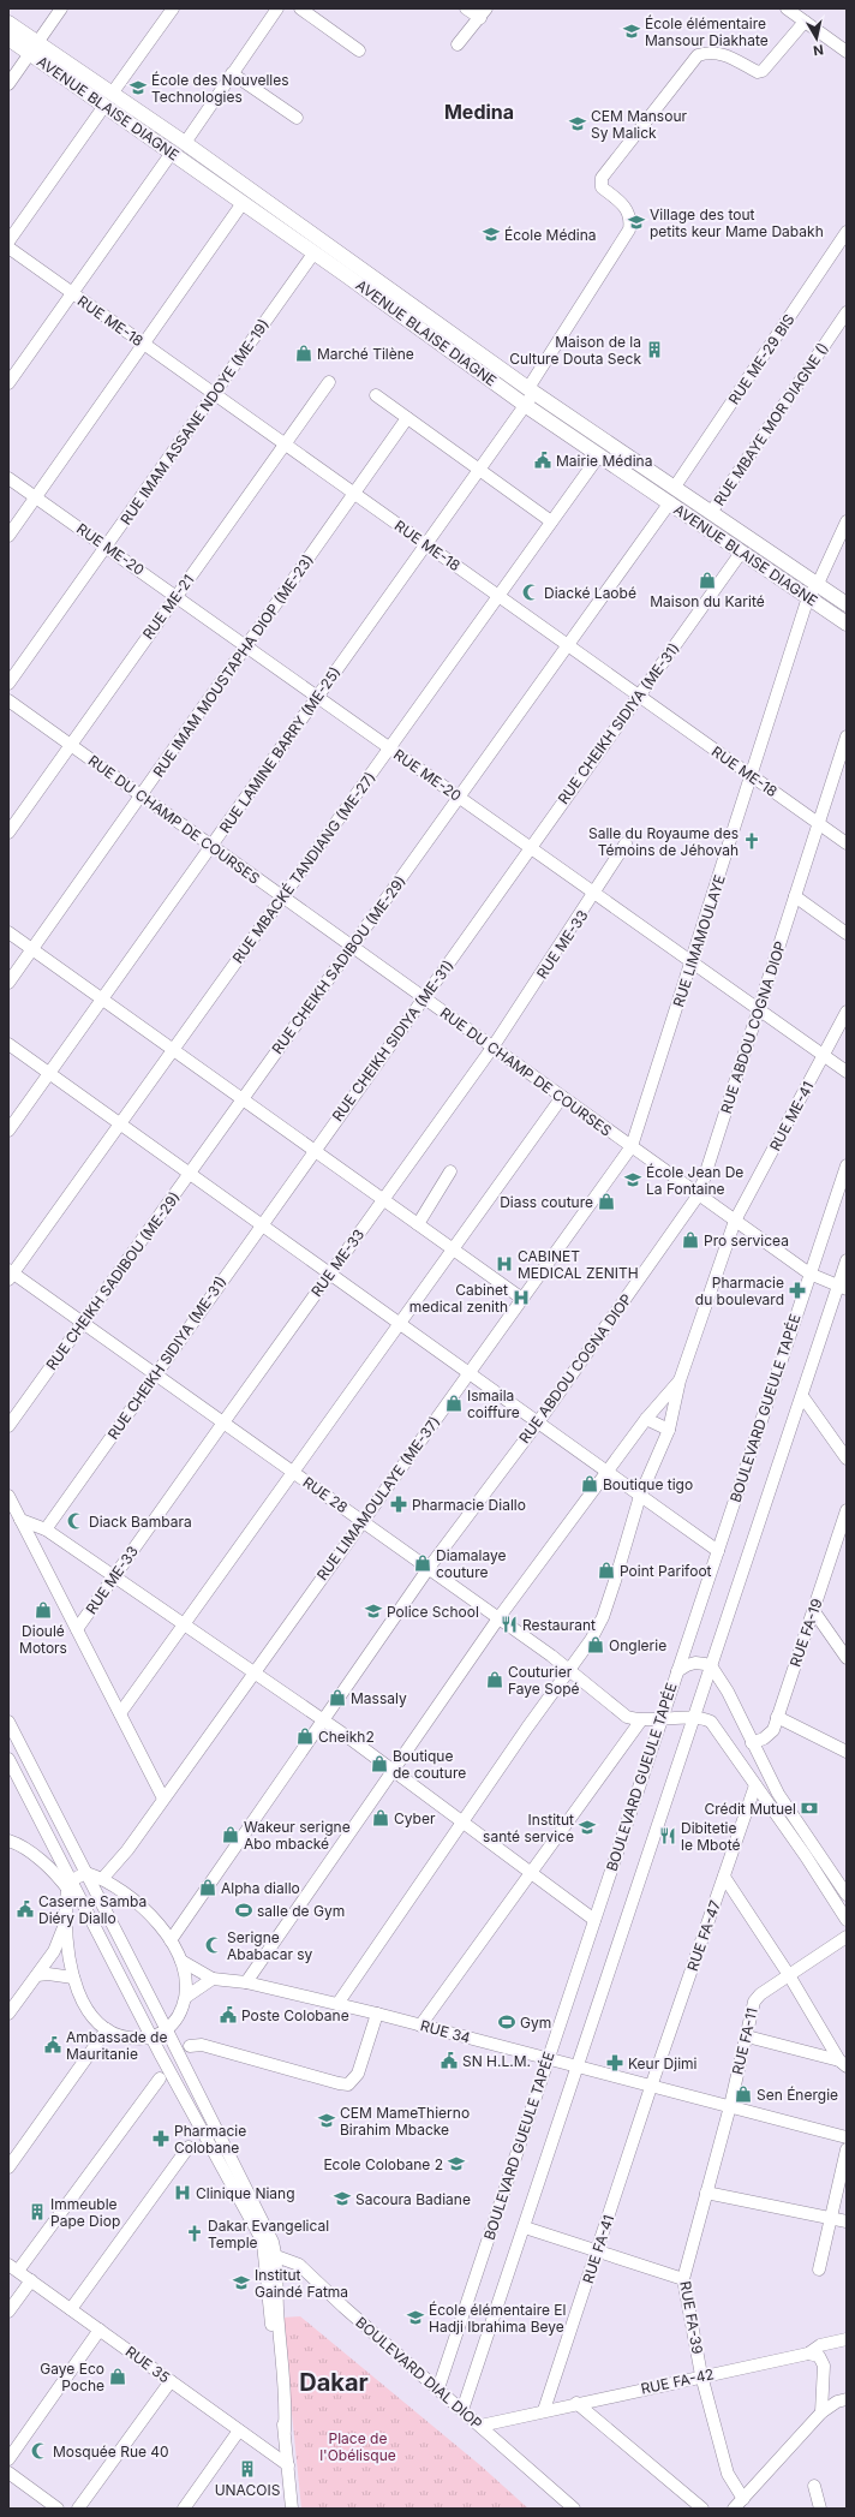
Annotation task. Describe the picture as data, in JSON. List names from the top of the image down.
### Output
{
  "streets": {
    "main road": ["AVENUE BLAISE DIAGNE"],
    "street": [
      "RUE ME-18",
      "RUE ME-29 BIS",
      "RUE IMAM ASSANE NDOYE (ME-19)",
      "RUE MBAYE MOR DIAGNE ()",
      "RUE ME-20",
      "RUE ME-21",
      "RUE IMAM MOUSTAPHA DIOP (ME-23)",
      "RUE CHEIKH SIDIYA (ME-31)",
      "RUE LAMINE BARRY (ME-25)",
      "RUE DU CHAMP DE COURSES",
      "RUE MBACKÉ TANDIANG (ME-27)",
      "RUE LIMAMOULAYE",
      "RUE ME-33",
      "RUE CHEIKH SADIBOU (ME-29)",
      "RUE ABDOU COGNA DIOP",
      "RUE ME-41",
      "BOULEVARD GUEULE TAPÉE",
      "RUE 28",
      "RUE LIMAMOULAYE (ME-37)",
      "RUE FA-19",
      "RUE FA-47",
      "RUE 34",
      "RUE FA-11",
      "RUE FA-41",
      "RUE FA-39",
      "RUE 35",
      "BOULEVARD DIAL DIOP",
      "RUE FA-42"
    ]
  },
  "crossings": [
    ["AVENUE BLAISE DIAGNE", "RUE ME-29 BIS"],
    ["AVENUE BLAISE DIAGNE", "RUE IMAM ASSANE NDOYE (ME-19)"],
    ["AVENUE BLAISE DIAGNE", "RUE MBAYE MOR DIAGNE ()"],
    ["AVENUE BLAISE DIAGNE", "RUE CHEIKH SIDIYA (ME-31)"],
    ["AVENUE BLAISE DIAGNE", "RUE LAMINE BARRY (ME-25)"],
    ["AVENUE BLAISE DIAGNE", "RUE MBACKÉ TANDIANG (ME-27)"],
    ["AVENUE BLAISE DIAGNE", "RUE LIMAMOULAYE"],
    ["AVENUE BLAISE DIAGNE", "RUE CHEIKH SADIBOU (ME-29)"],
    ["RUE ME-18", "RUE IMAM ASSANE NDOYE (ME-19)"],
    ["RUE ME-18", "RUE ME-21"],
    ["RUE ME-18", "RUE IMAM MOUSTAPHA DIOP (ME-23)"],
    ["RUE ME-18", "RUE CHEIKH SIDIYA (ME-31)"],
    ["RUE ME-18", "RUE LAMINE BARRY (ME-25)"],
    ["RUE ME-18", "RUE MBACKÉ TANDIANG (ME-27)"],
    ["RUE ME-18", "RUE LIMAMOULAYE"],
    ["RUE ME-18", "RUE CHEIKH SADIBOU (ME-29)"],
    ["RUE ME-18", "RUE ABDOU COGNA DIOP"],
    ["RUE IMAM ASSANE NDOYE (ME-19)", "RUE ME-20"],
    ["RUE ME-20", "RUE ME-21"],
    ["RUE ME-20", "RUE IMAM MOUSTAPHA DIOP (ME-23)"],
    ["RUE ME-20", "RUE CHEIKH SIDIYA (ME-31)"],
    ["RUE ME-20", "RUE LAMINE BARRY (ME-25)"],
    ["RUE ME-20", "RUE MBACKÉ TANDIANG (ME-27)"],
    ["RUE ME-20", "RUE LIMAMOULAYE"],
    ["RUE ME-20", "RUE ME-33"],
    ["RUE ME-20", "RUE CHEIKH SADIBOU (ME-29)"],
    ["RUE ME-20", "RUE ABDOU COGNA DIOP"],
    ["RUE ME-20", "RUE ME-41"],
    ["RUE ME-21", "RUE DU CHAMP DE COURSES"],
    ["RUE IMAM MOUSTAPHA DIOP (ME-23)", "RUE DU CHAMP DE COURSES"],
    ["RUE CHEIKH SIDIYA (ME-31)", "RUE DU CHAMP DE COURSES"],
    ["RUE CHEIKH SIDIYA (ME-31)", "RUE 28"],
    ["RUE LAMINE BARRY (ME-25)", "RUE DU CHAMP DE COURSES"],
    ["RUE DU CHAMP DE COURSES", "RUE MBACKÉ TANDIANG (ME-27)"],
    ["RUE DU CHAMP DE COURSES", "RUE LIMAMOULAYE"],
    ["RUE DU CHAMP DE COURSES", "RUE ME-33"],
    ["RUE DU CHAMP DE COURSES", "RUE CHEIKH SADIBOU (ME-29)"],
    ["RUE DU CHAMP DE COURSES", "RUE ABDOU COGNA DIOP"],
    ["RUE DU CHAMP DE COURSES", "RUE ME-41"],
    ["RUE DU CHAMP DE COURSES", "BOULEVARD GUEULE TAPÉE"],
    ["RUE DU CHAMP DE COURSES", "RUE LIMAMOULAYE (ME-37)"],
    ["RUE MBACKÉ TANDIANG (ME-27)", "RUE 28"],
    ["RUE LIMAMOULAYE", "RUE LIMAMOULAYE (ME-37)"],
    ["RUE ME-33", "RUE 28"],
    ["RUE CHEIKH SADIBOU (ME-29)", "RUE 28"],
    ["RUE ABDOU COGNA DIOP", "RUE 28"],
    ["RUE ME-41", "RUE 28"],
    ["RUE ME-41", "RUE 34"],
    ["BOULEVARD GUEULE TAPÉE", "RUE 34"],
    ["BOULEVARD GUEULE TAPÉE", "BOULEVARD DIAL DIOP"],
    ["RUE 28", "RUE LIMAMOULAYE (ME-37)"],
    ["RUE FA-47", "RUE 34"],
    ["RUE FA-47", "RUE FA-41"],
    ["RUE 34", "RUE FA-11"],
    ["RUE 34", "RUE FA-41"],
    ["RUE 34", "RUE FA-39"],
    ["RUE FA-11", "RUE FA-39"],
    ["RUE FA-41", "RUE FA-42"],
    ["RUE FA-39", "RUE FA-42"],
    ["BOULEVARD DIAL DIOP", "RUE FA-42"]
  ],
  "districts": ["Medina", "Dakar"],
  "parks": ["Place de l'Obélisque"],
  "places": {
    "school or university": [
      "École élémentaire Mansour Diakhate",
      "École des Nouvelles Technologies",
      "CEM Mansour Sy Malick",
      "Village des tout petits keur Mame Dabakh",
      "École Médina",
      "École Jean De La Fontaine",
      "Police School",
      "Institut santé service",
      "CEM MameThierno Birahim Mbacke",
      "Ecole Colobane 2",
      "Sacoura Badiane",
      "Institut Gaindé Fatma",
      "École élémentaire El Hadji Ibrahima Beye"
    ],
    "building": ["Maison de la Culture Douta Seck", "Immeuble Pape Diop", "UNACOIS"],
    "shop": [
      "Marché Tilène",
      "Maison du Karité",
      "Diass couture",
      "Pro servicea",
      "Ismaila coiffure",
      "Boutique tigo",
      "Diamalaye couture",
      "Point Parifoot",
      "Dioulé Motors",
      "Onglerie",
      "Couturier Faye Sopé",
      "Massaly",
      "Cheikh2",
      "Boutique de couture",
      "Cyber",
      "Wakeur serigne Abo mbacké",
      "Alpha diallo",
      "Sen Énergie",
      "Gaye Eco Poche"
    ],
    "public building": [
      "Mairie Médina",
      "Caserne Samba Diéry Diallo",
      "Poste Colobane",
      "Ambassade de Mauritanie",
      "SN H.L.M."
    ],
    "mosque": [
      "Diacké Laobé",
      "Diack Bambara",
      "Serigne Ababacar sy",
      "Mosquée Rue 40"
    ],
    "church": ["Salle du Royaume des Témoins de Jéhovah", "Dakar Evangelical Temple"],
    "hospital": ["CABINET MEDICAL ZENITH", "Cabinet medical zenith", "Clinique Niang"],
    "pharmacy": [
      "Pharmacie du boulevard",
      "Pharmacie Diallo",
      "Keur Djimi",
      "Pharmacie Colobane"
    ],
    "restaurant": ["Restaurant", "Dibitetie le Mboté"],
    "bank": ["Crédit Mutuel"],
    "sports": ["salle de Gym", "Gym"]
  },
  "north": "bottom"
}
